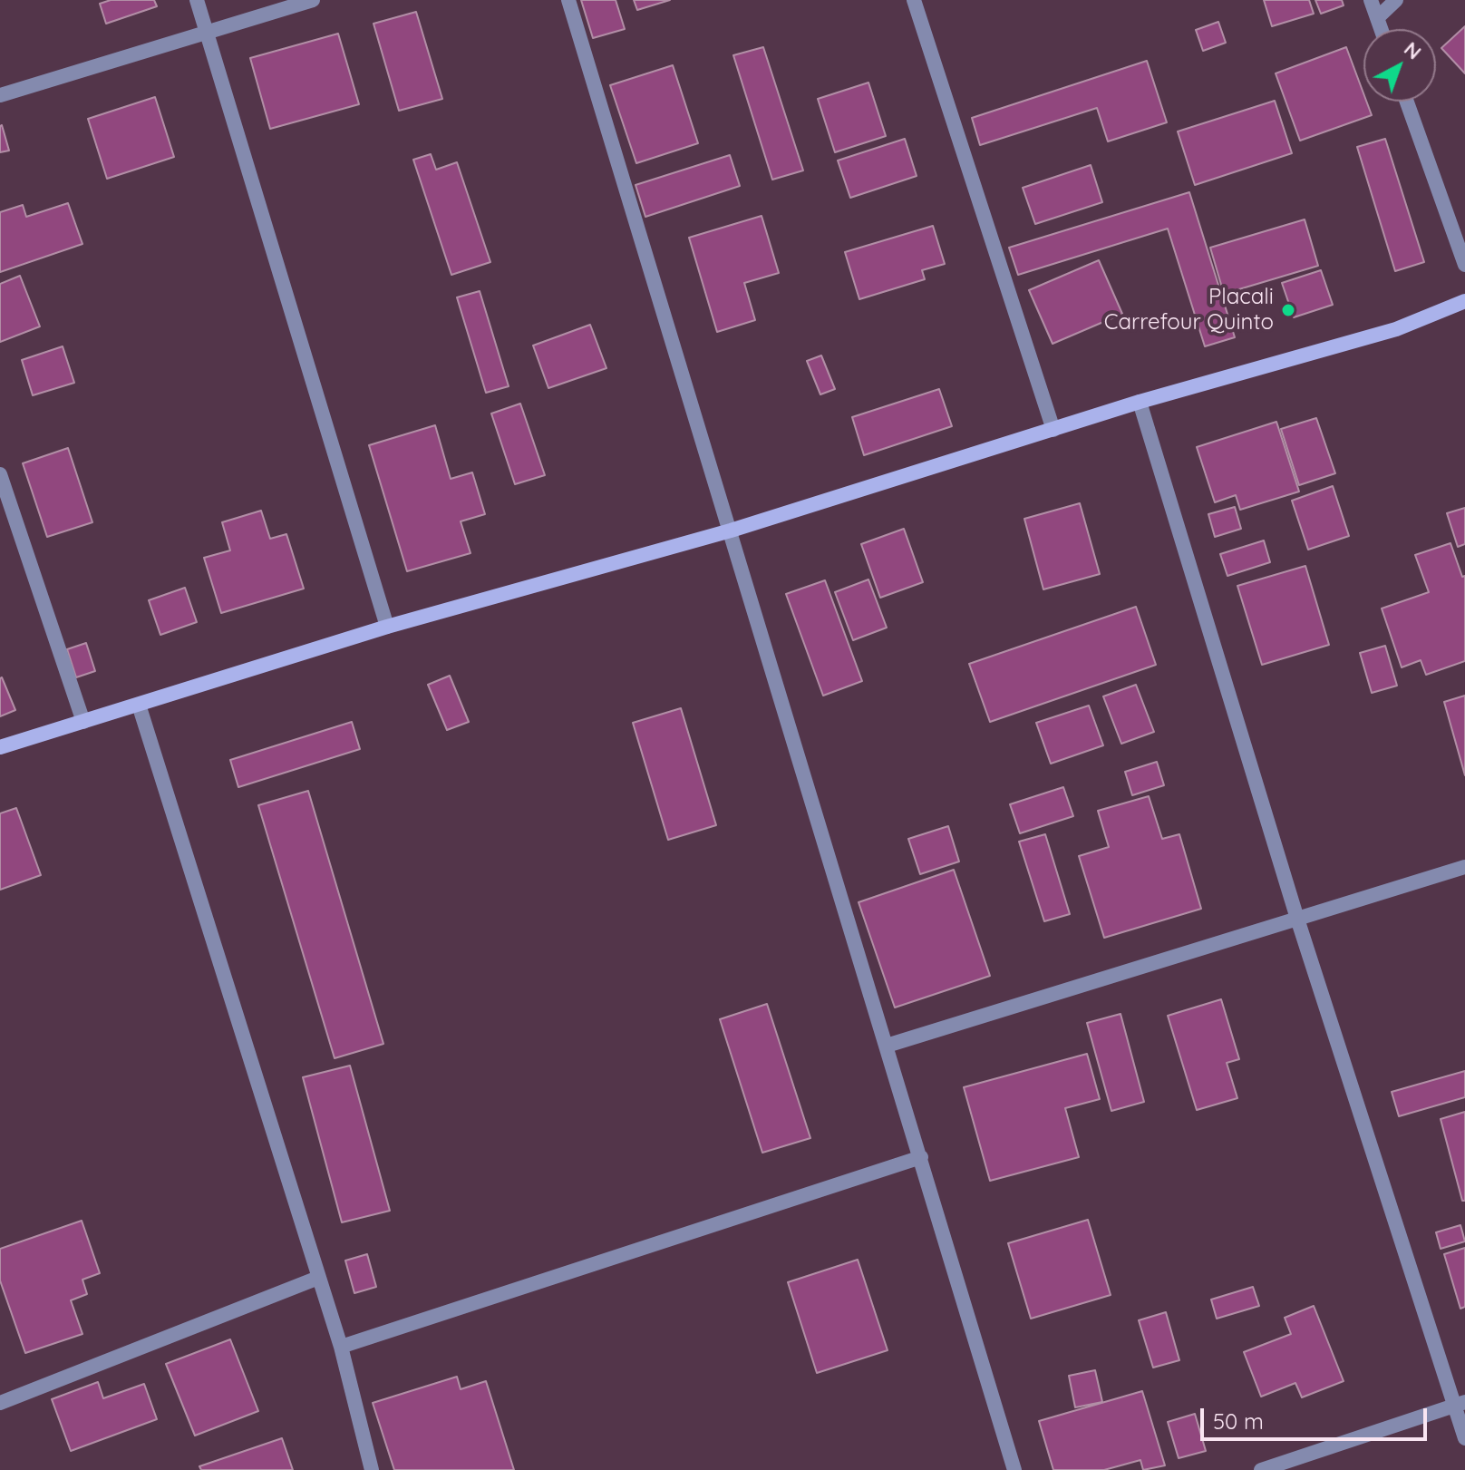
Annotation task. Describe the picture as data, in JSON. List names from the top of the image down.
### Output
{
  "places": ["Placali Carrefour Quinto"],
  "scale_bar": "50 m",
  "north": "top right"
}
